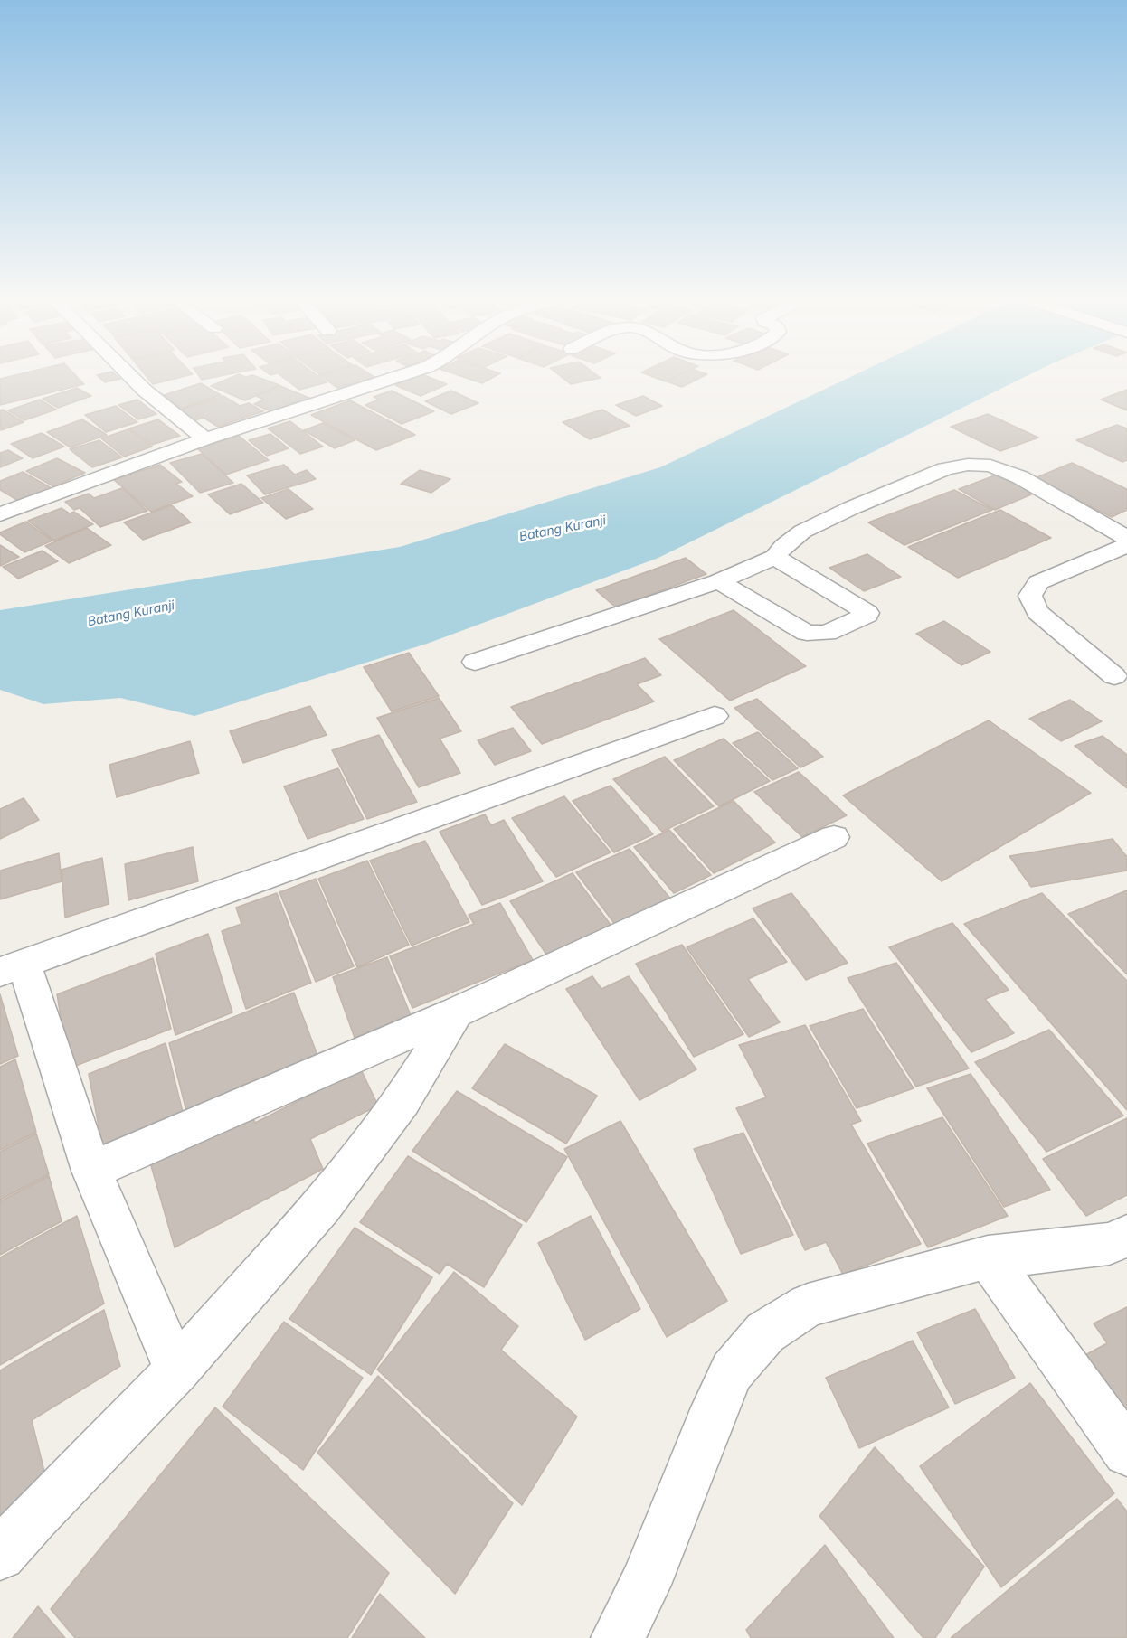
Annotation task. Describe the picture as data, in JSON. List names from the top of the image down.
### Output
{
  "water": ["Batang Kuranji"]
}
